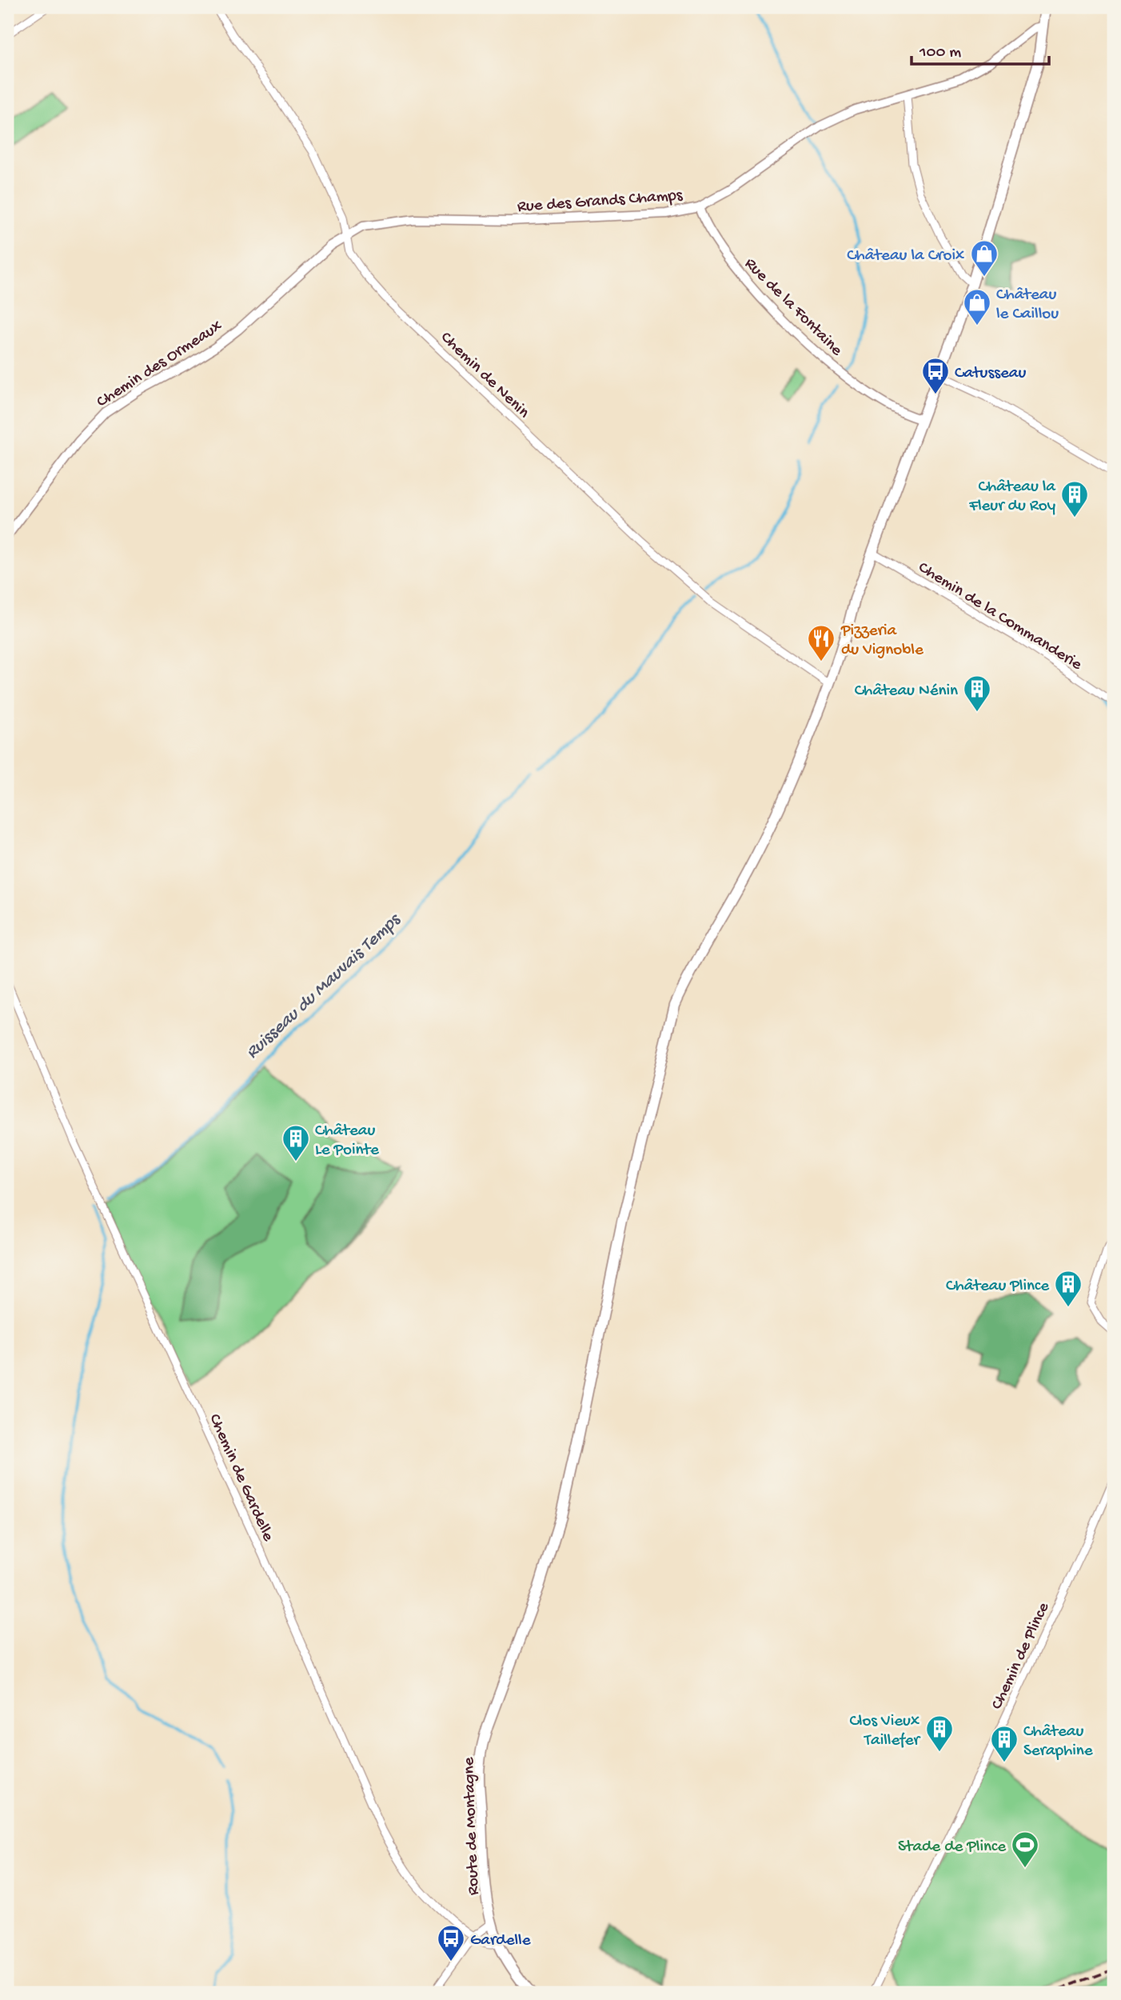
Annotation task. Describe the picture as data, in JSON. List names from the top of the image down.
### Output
{
  "streets": {
    "main road": ["Route de Montagne"],
    "street": [
      "Rue des Grands Champs",
      "Rue de la Fontaine",
      "Chemin des Ormeaux",
      "Chemin de Nenin",
      "Chemin de la Commanderie",
      "Chemin de Gardelle",
      "Chemin de Plince"
    ]
  },
  "crossings": [
    ["Rue des Grands Champs", "Rue de la Fontaine"],
    ["Rue des Grands Champs", "Chemin des Ormeaux"],
    ["Rue des Grands Champs", "Chemin de Nenin"],
    ["Rue des Grands Champs", "Route de Montagne"],
    ["Rue de la Fontaine", "Route de Montagne"],
    ["Chemin des Ormeaux", "Chemin de Nenin"],
    ["Chemin de Nenin", "Route de Montagne"],
    ["Chemin de la Commanderie", "Route de Montagne"],
    ["Chemin de Gardelle", "Route de Montagne"]
  ],
  "water": ["Ruisseau du Mauvais Temps"],
  "places": {
    "shop": ["Château la Croix", "Château le Caillou"],
    "bus stop": ["Catusseau", "Gardelle"],
    "building": [
      "Château la Fleur du Roy",
      "Château Nénin",
      "Château Le Pointe",
      "Château Plince",
      "Clos Vieux Taillefer",
      "Château Seraphine"
    ],
    "restaurant": ["Pizzeria du Vignoble"],
    "sports": ["Stade de Plince"]
  },
  "scale_bar": "100 m"
}
